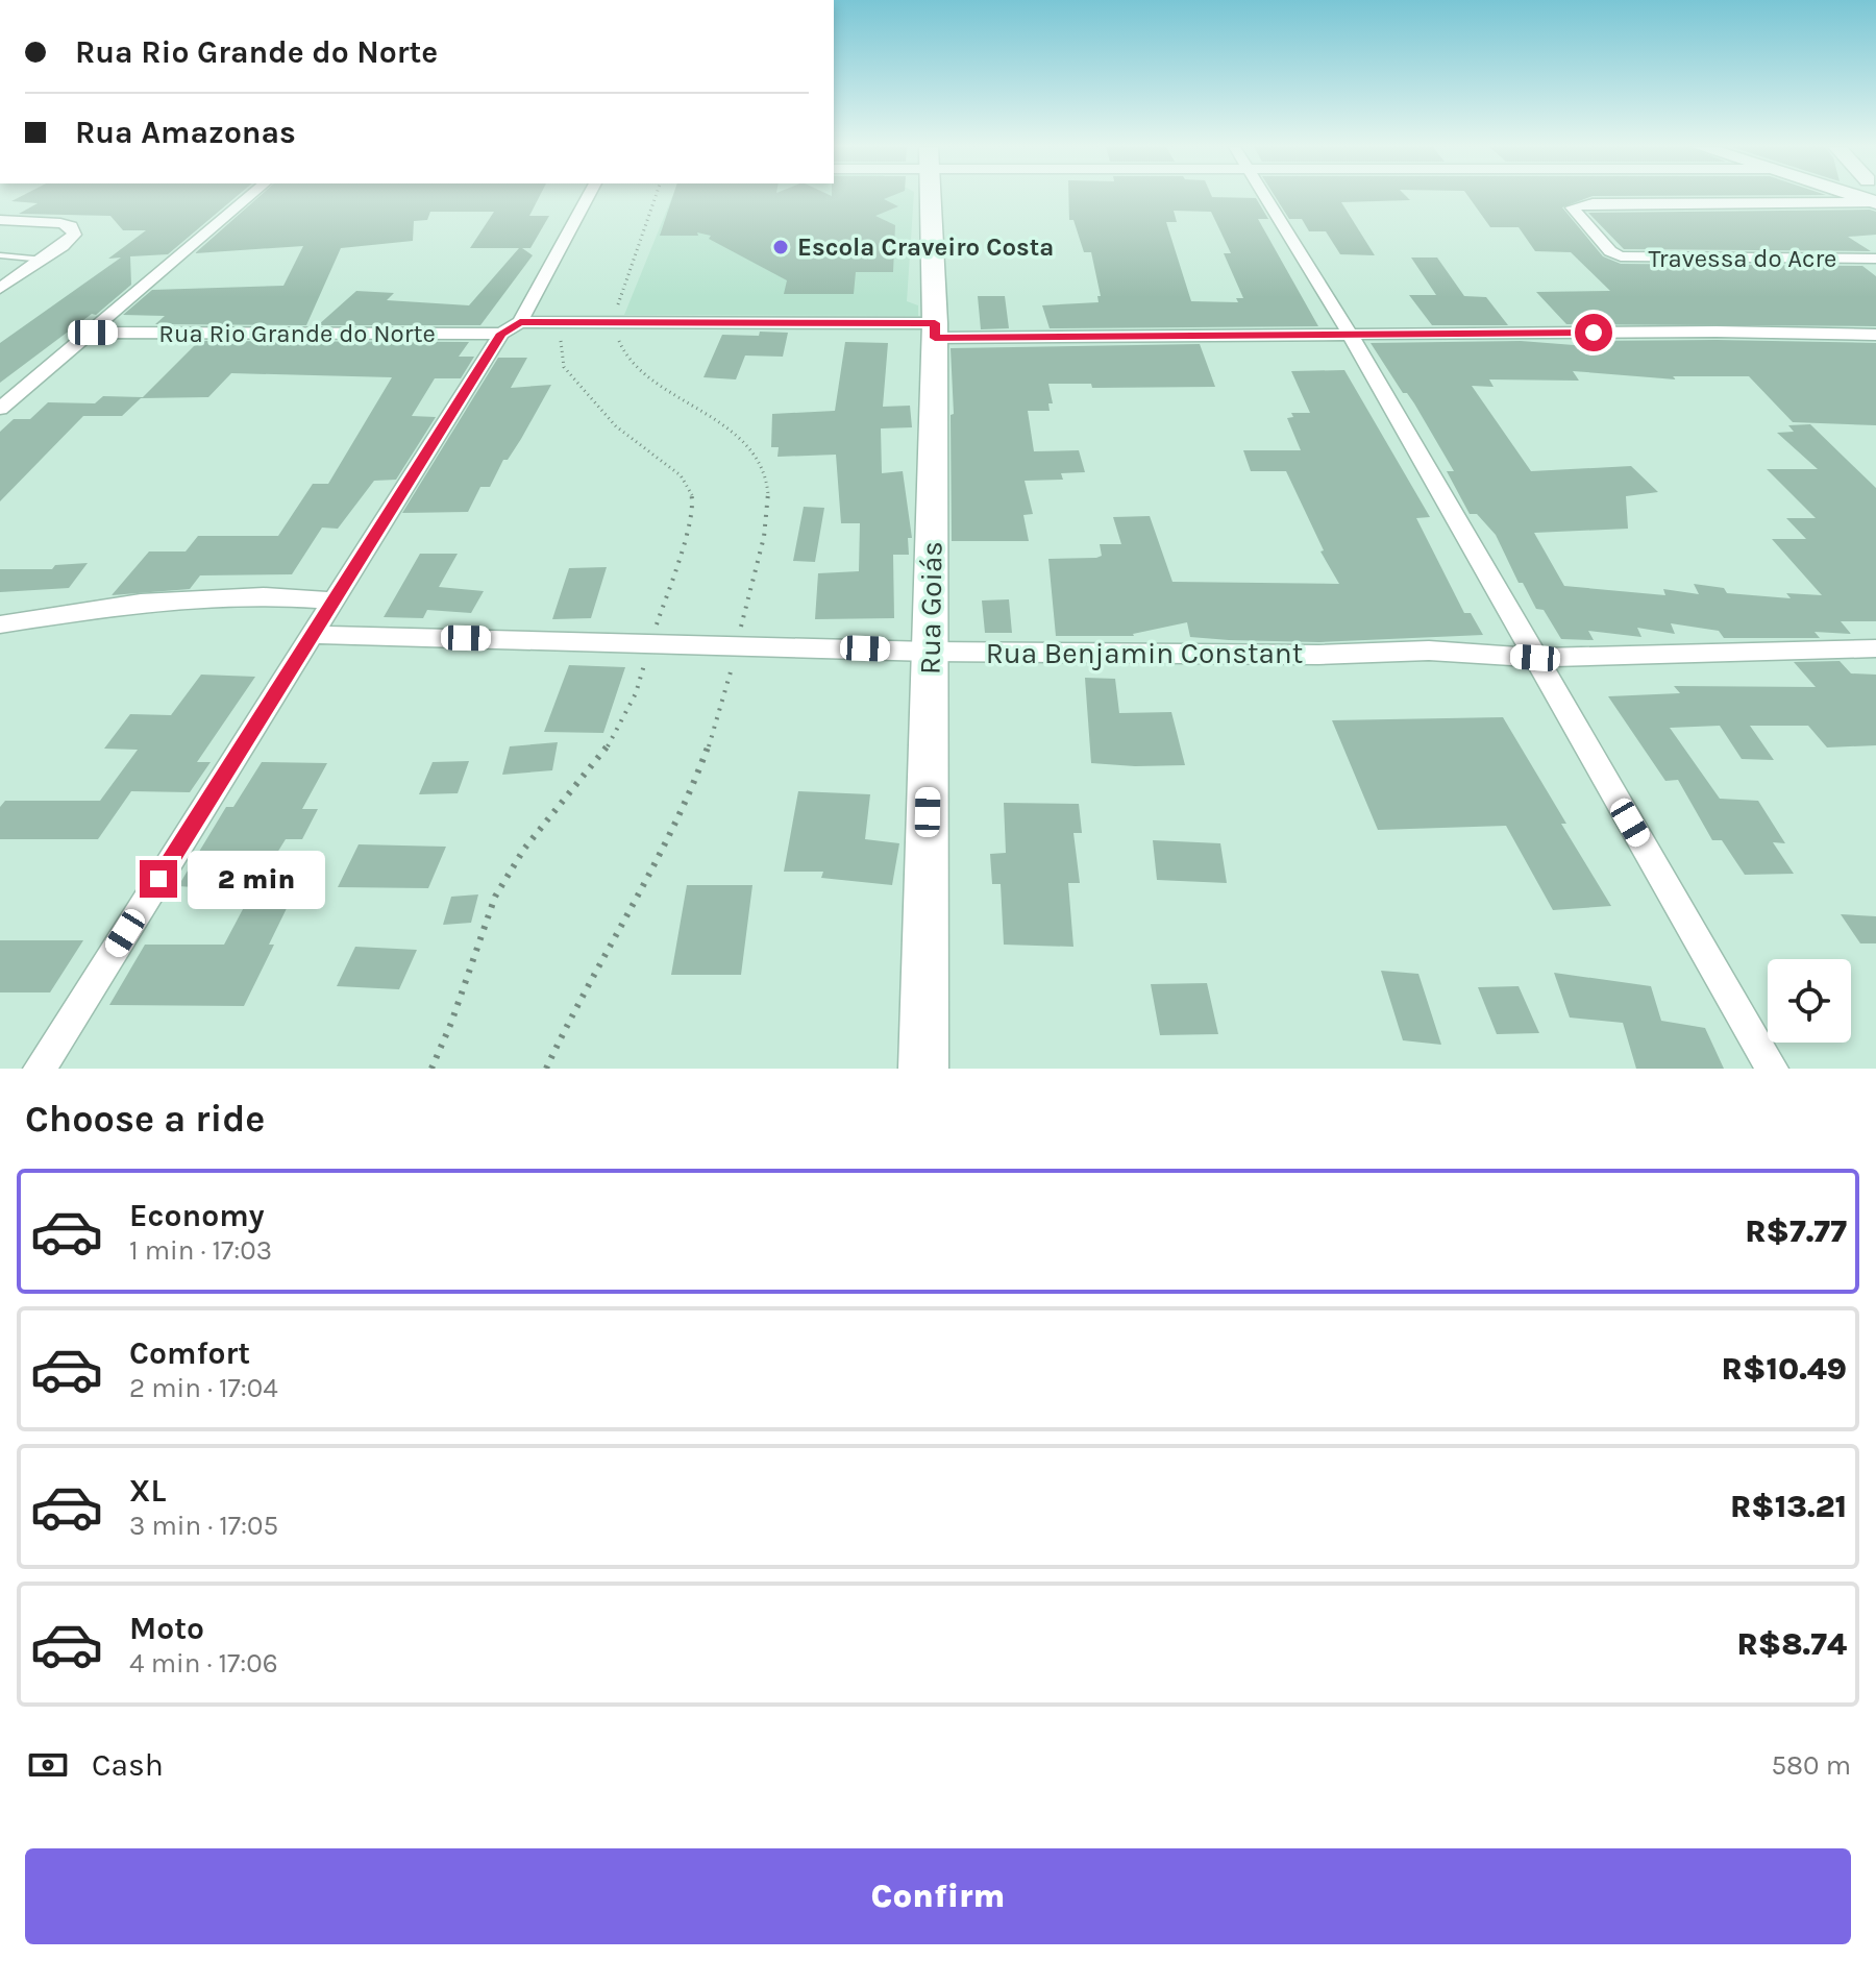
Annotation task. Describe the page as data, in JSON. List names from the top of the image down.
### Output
{
  "streets": {
    "street": [
      "Travessa do Acre",
      "Rua Rio Grande do Norte",
      "Rua Goiás",
      "Rua Benjamin Constant"
    ]
  },
  "crossings": [
    ["Rua Rio Grande do Norte", "Rua Goiás"],
    ["Rua Goiás", "Rua Benjamin Constant"]
  ],
  "places": ["Escola Craveiro Costa"],
  "page": {
    "banner": ["Rua Rio Grande do Norte", "Rua Amazonas"],
    "bubble": "2 min",
    "heading": "Choose a ride",
    "list": [
      {
        "name": "Economy",
        "note": "1 min · 17:03",
        "value": "R$7.77"
      },
      {
        "name": "Comfort",
        "note": "2 min · 17:04",
        "value": "R$10.49"
      },
      {
        "name": "XL",
        "note": "3 min · 17:05",
        "value": "R$13.21"
      },
      {
        "name": "Moto",
        "note": "4 min · 17:06",
        "value": "R$8.74"
      }
    ],
    "pay": ["Cash", "580 m"],
    "buttons": "Confirm"
  }
}
